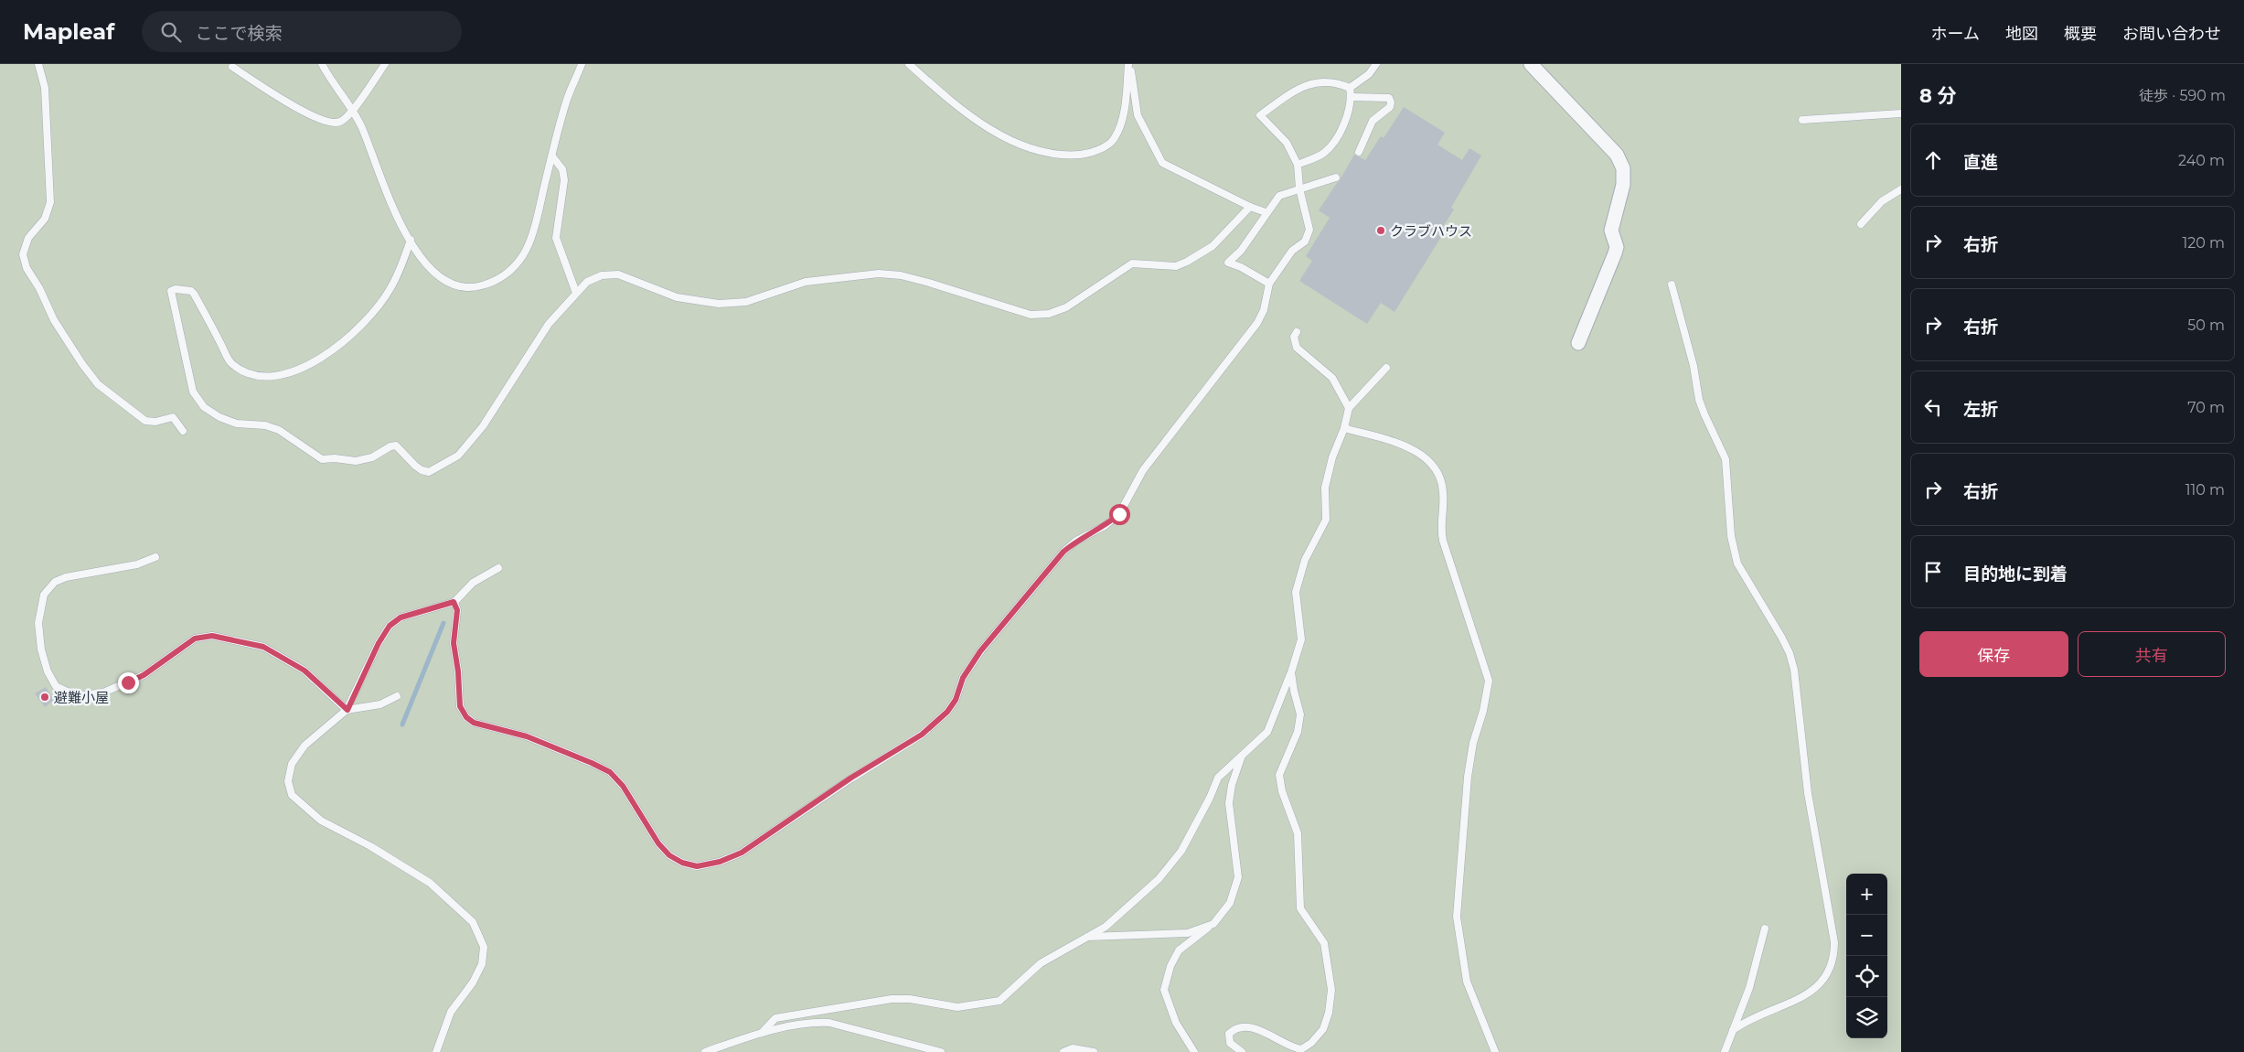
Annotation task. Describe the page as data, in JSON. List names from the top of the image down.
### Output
{
  "places": ["クラブハウス", "避難小屋"],
  "page": {
    "header": "Mapleaf",
    "search": "ここで検索",
    "nav": [
      "ホーム",
      "地図",
      "概要",
      "お問い合わせ"
    ],
    "heading": ["8 分", "徒歩 · 590 m"],
    "list": [
      ["直進", "240 m"],
      ["右折", "120 m"],
      ["右折", "50 m"],
      ["左折", "70 m"],
      ["右折", "110 m"],
      "目的地に到着"
    ],
    "buttons": ["保存", "共有"],
    "map_buttons": ["+", "−"]
  }
}
